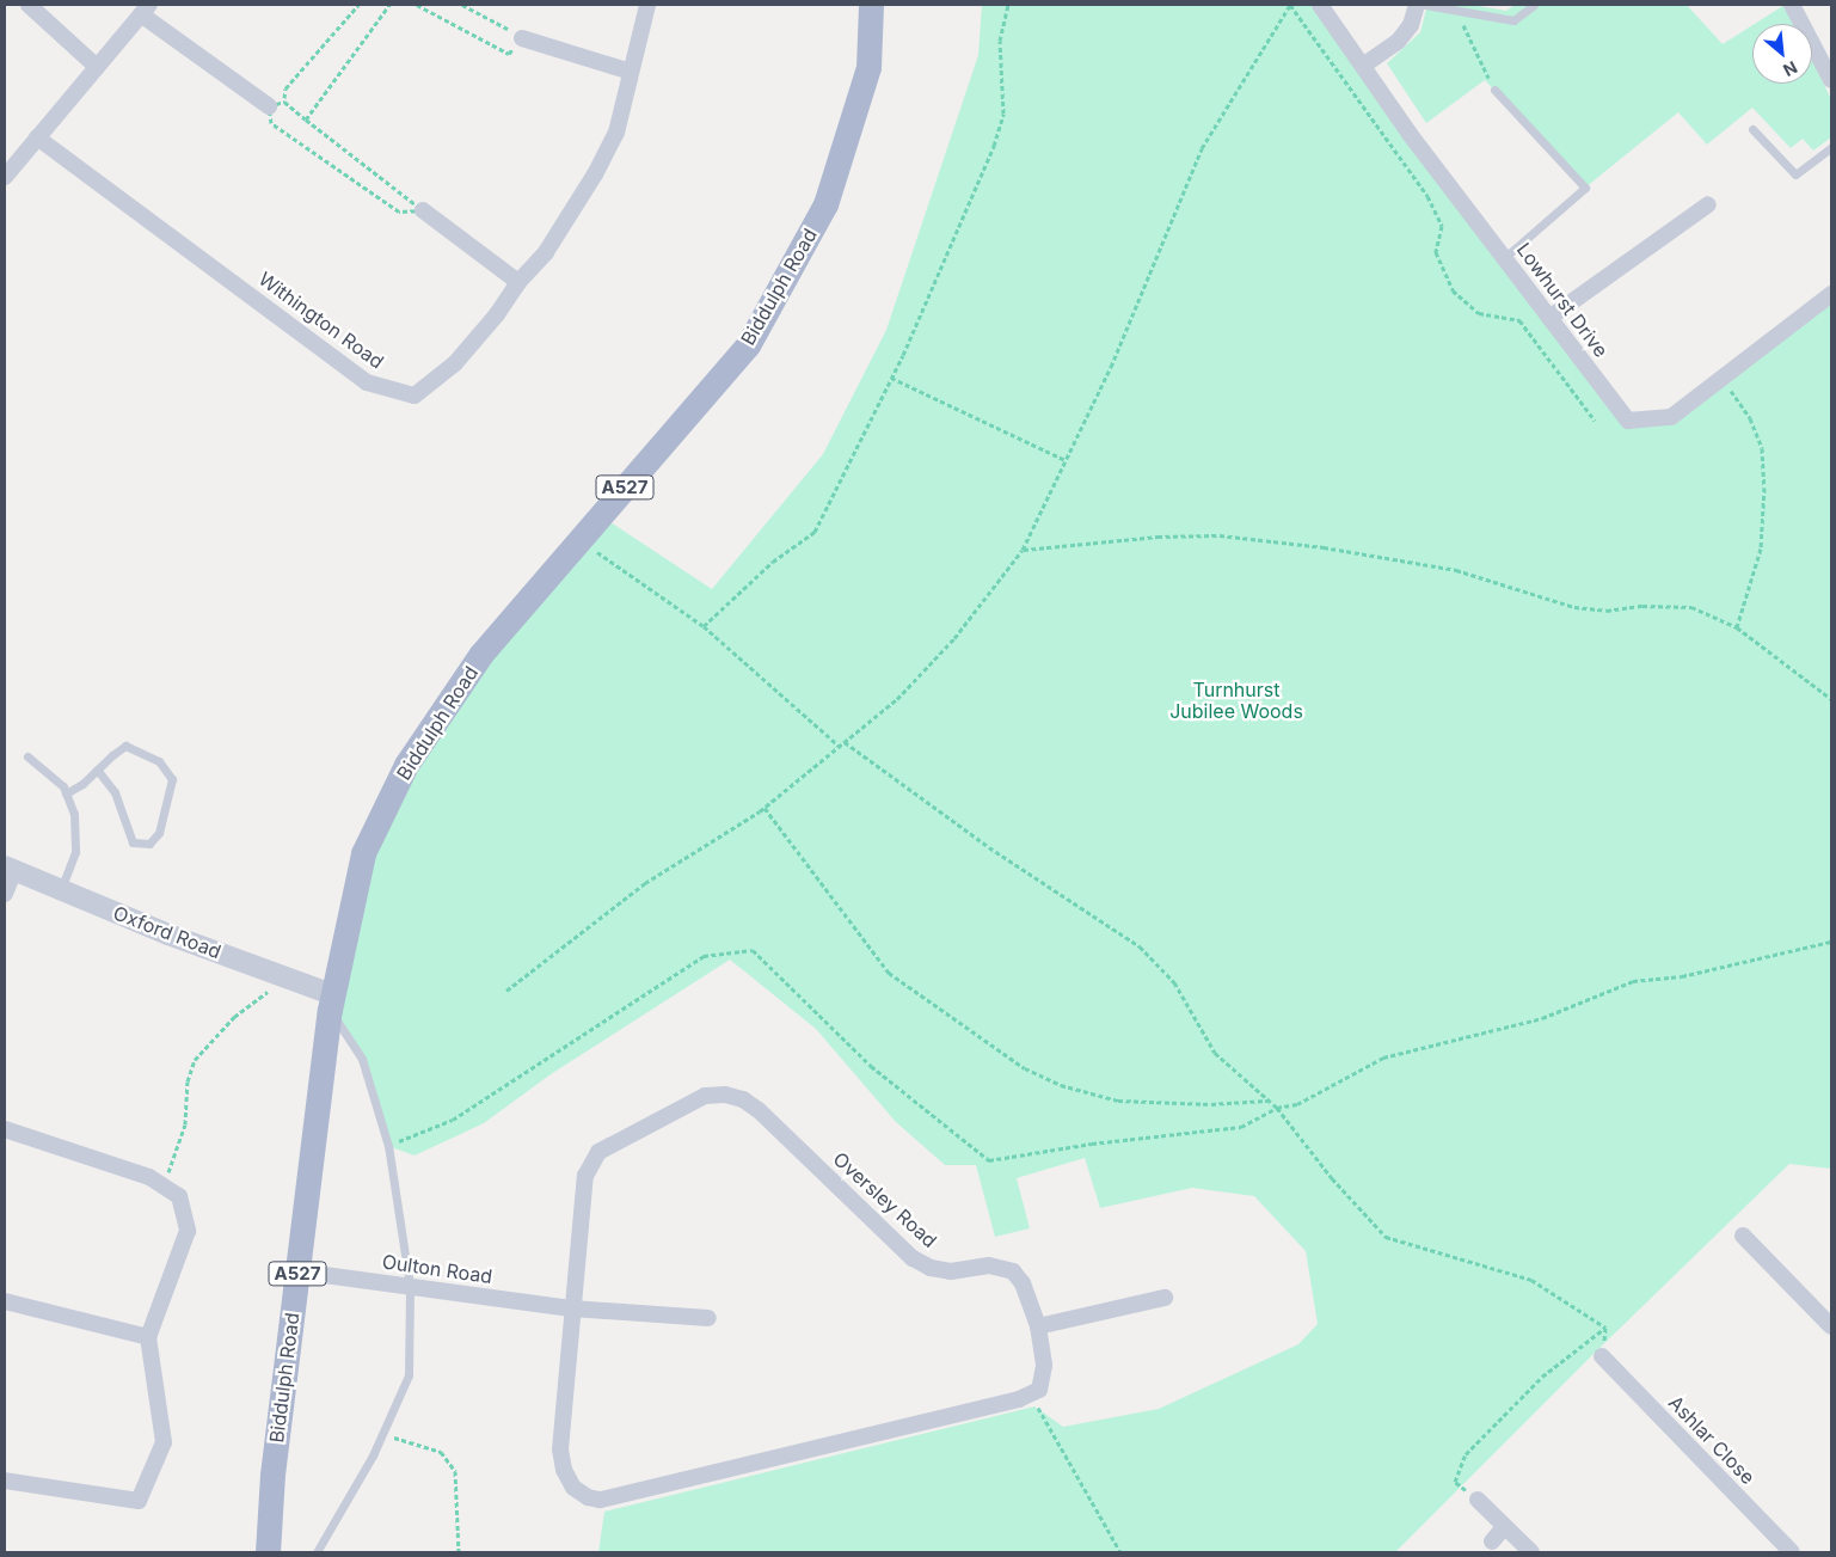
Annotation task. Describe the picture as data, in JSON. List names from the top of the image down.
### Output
{
  "streets": {
    "main road": ["Biddulph Road", "A527"],
    "street": [
      "Lowhurst Drive",
      "Withington Road",
      "Oxford Road",
      "Oversley Road",
      "Oulton Road",
      "Ashlar Close"
    ]
  },
  "crossings": [
    ["Biddulph Road", "Oxford Road"],
    ["Biddulph Road", "Oulton Road"],
    ["Oversley Road", "Oulton Road"]
  ],
  "parks": ["Turnhurst Jubilee Woods"],
  "north": "bottom right"
}
